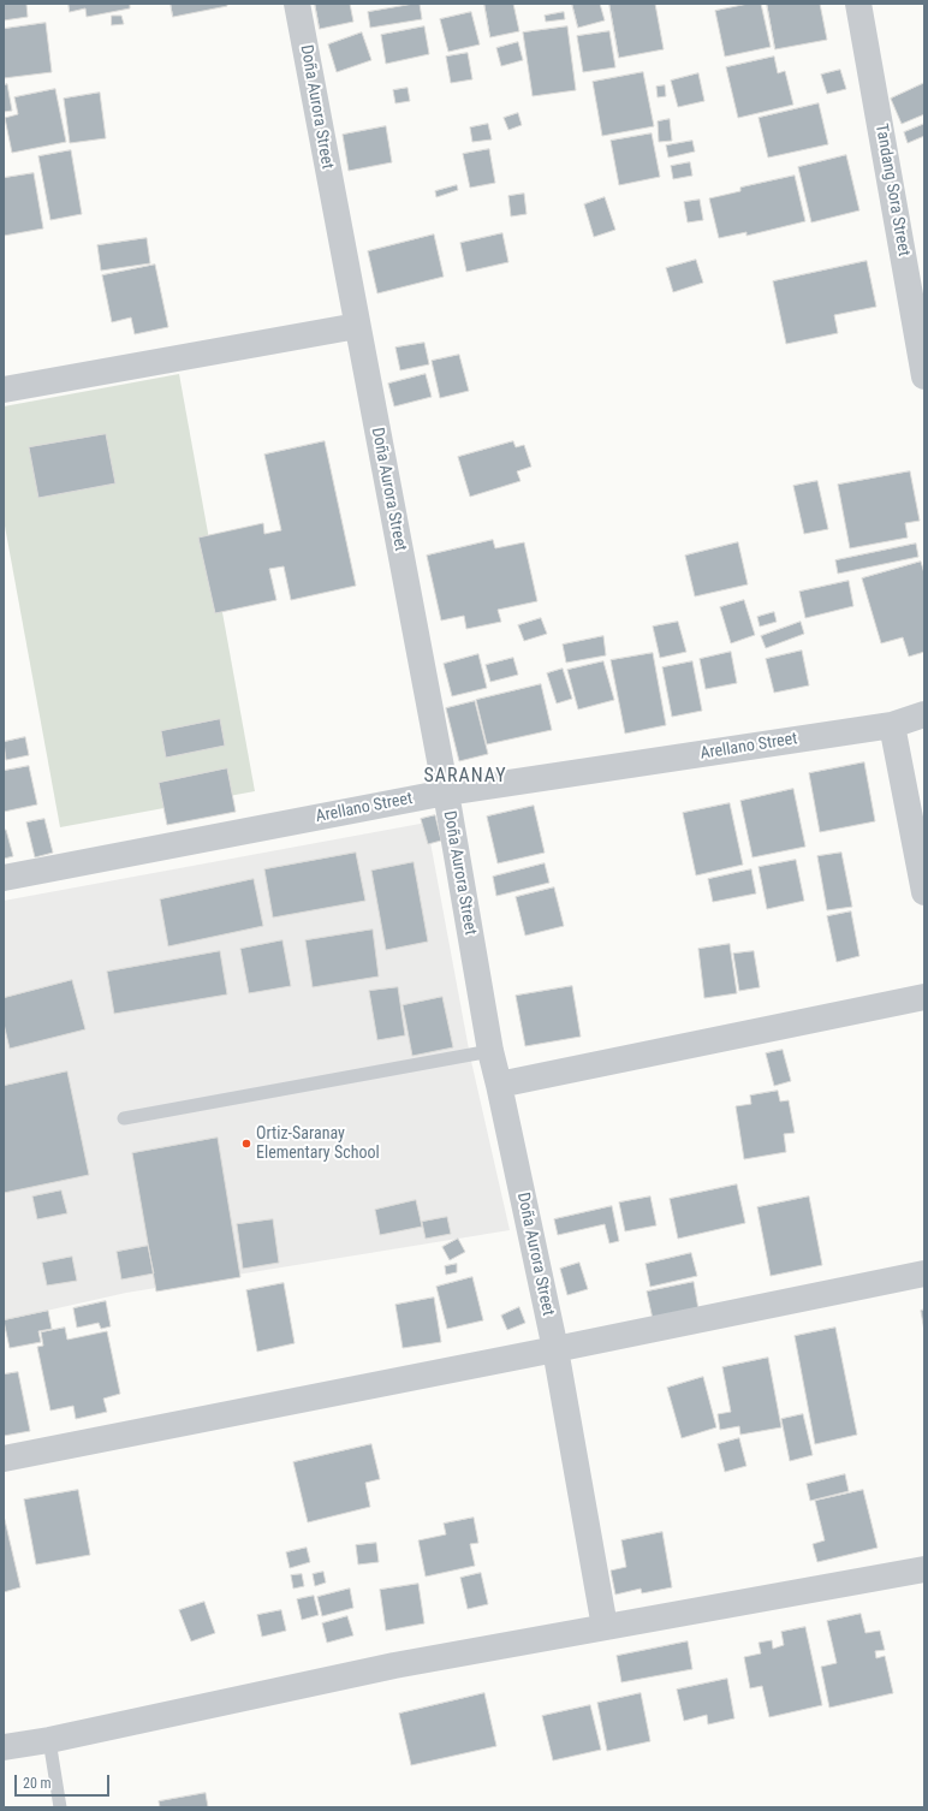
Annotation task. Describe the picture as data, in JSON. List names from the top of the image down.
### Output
{
  "streets": {
    "street": ["Doña Aurora Street", "Tandang Sora Street", "Arellano Street"]
  },
  "crossings": [
    ["Doña Aurora Street", "Arellano Street"]
  ],
  "districts": ["SARANAY"],
  "places": ["Ortiz-Saranay Elementary School"],
  "scale_bar": "20 m"
}
